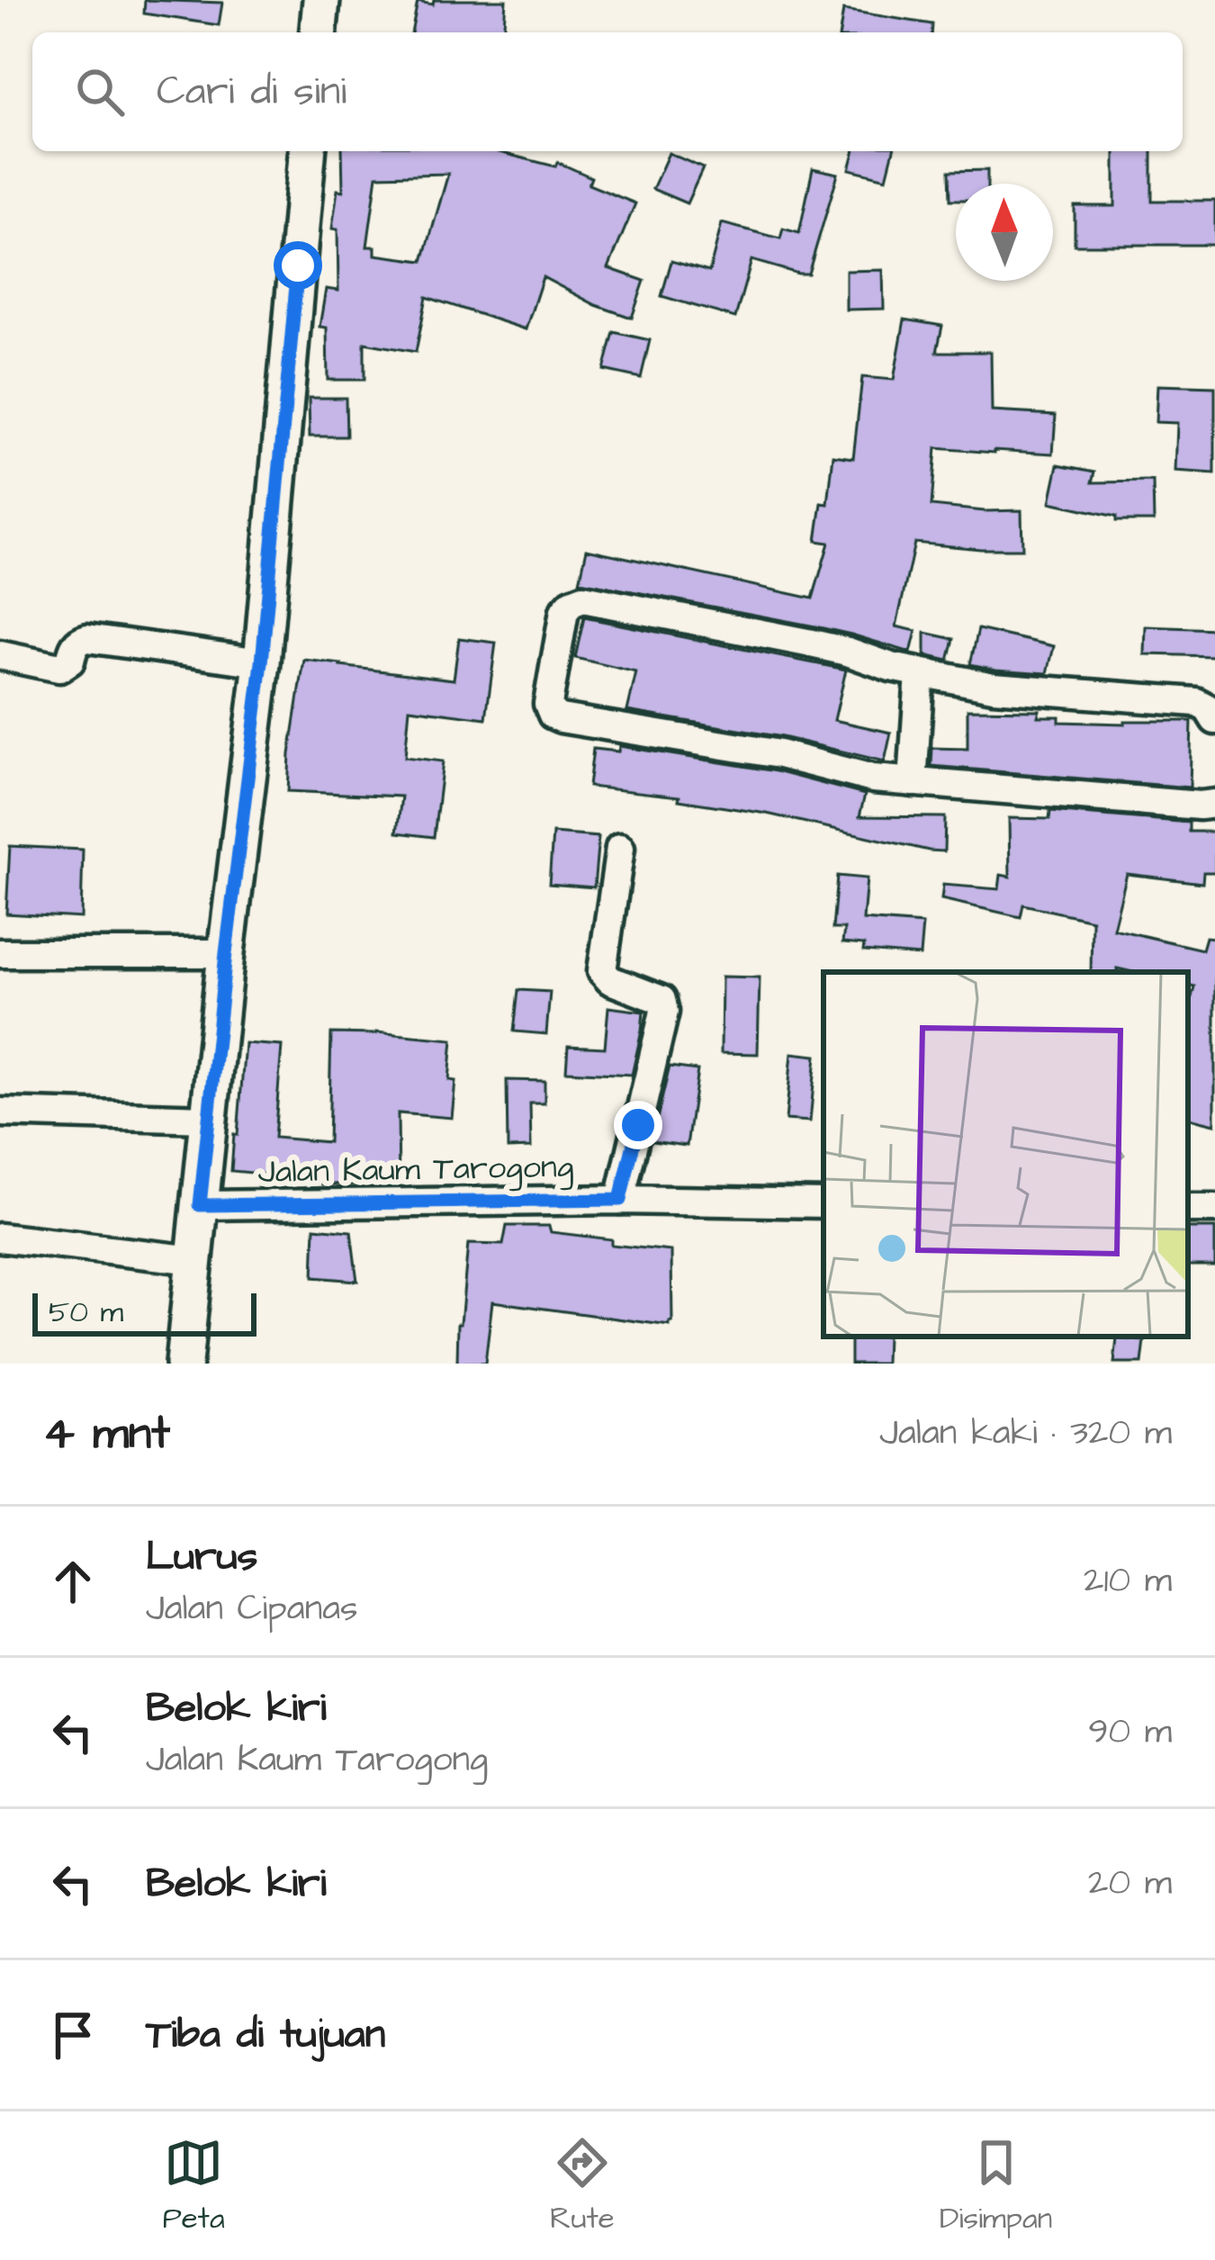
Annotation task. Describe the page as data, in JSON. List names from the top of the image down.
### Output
{
  "streets": {
    "street": ["Jalan Kaum Tarogong"]
  },
  "scale_bar": "50 m",
  "north": "top",
  "page": {
    "search": "Cari di sini",
    "scale": "50 m",
    "heading": ["4 mnt", "Jalan kaki · 320 m"],
    "list": [
      ["Lurus", "Jalan Cipanas", "210 m"],
      ["Belok kiri", "Jalan Kaum Tarogong", "90 m"],
      ["Belok kiri", "20 m"],
      "Tiba di tujuan"
    ],
    "nav": ["Peta", "Rute", "Disimpan"]
  }
}
